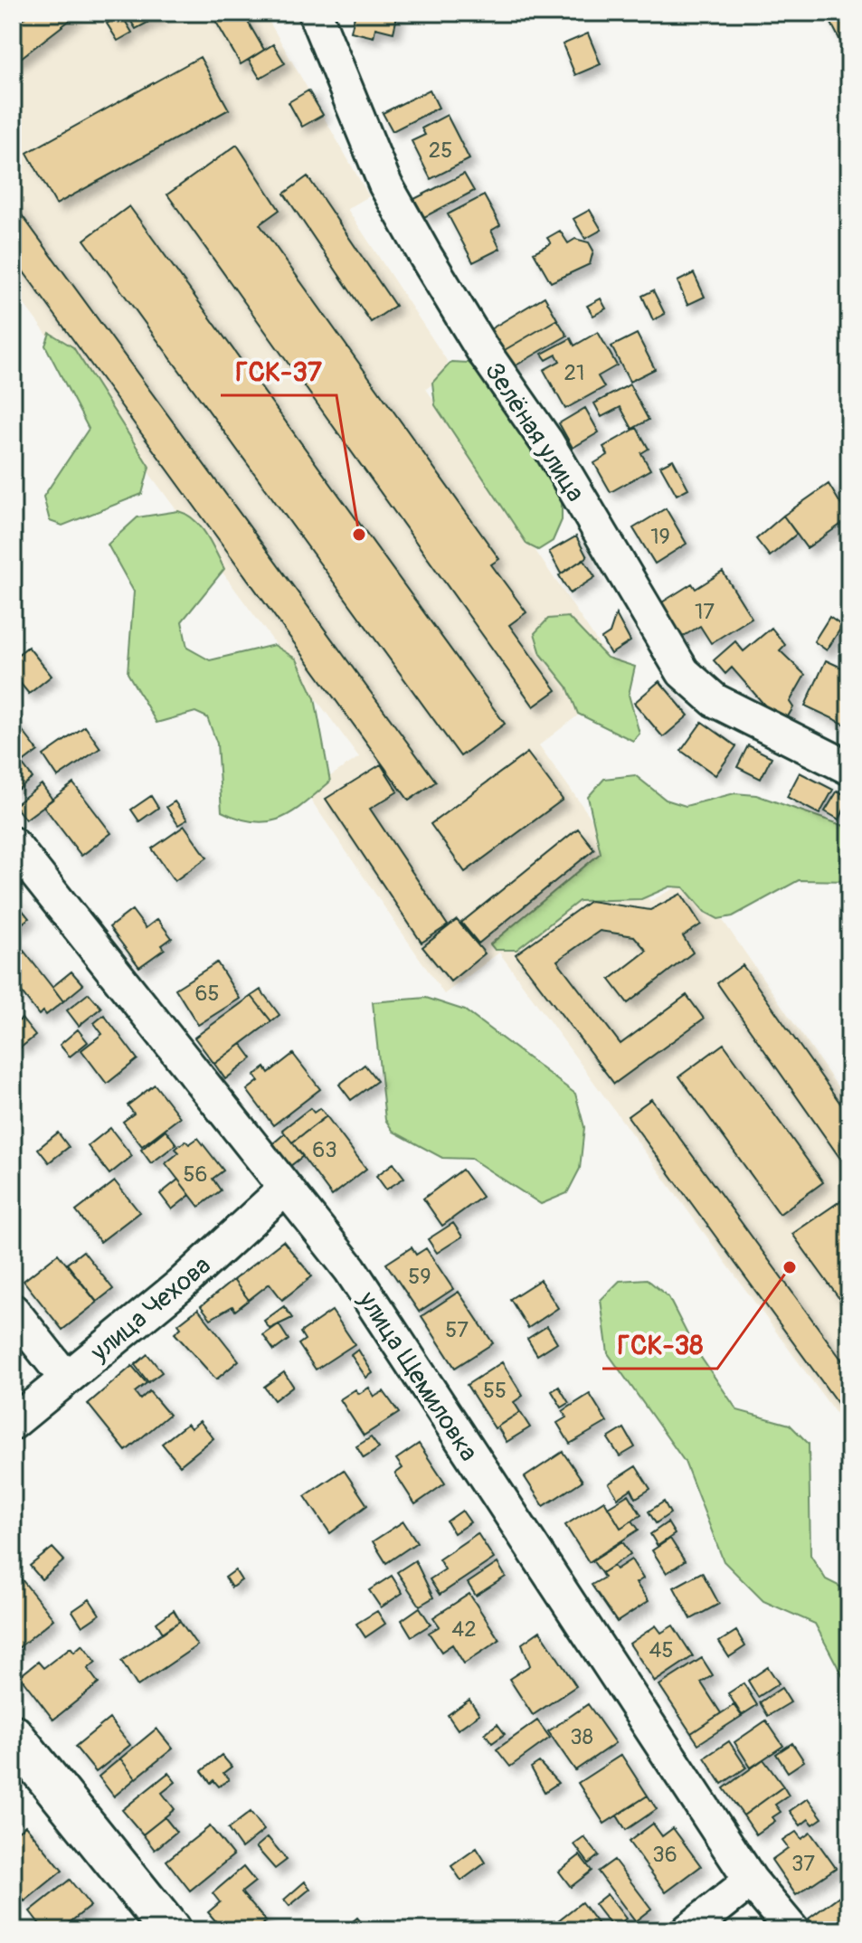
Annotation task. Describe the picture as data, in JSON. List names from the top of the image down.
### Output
{
  "streets": {
    "street": ["Зелёная улица", "улица Чехова", "улица Щемиловка"]
  },
  "crossings": [
    ["улица Чехова", "улица Щемиловка"]
  ],
  "places": ["ГСК-37", "ГСК-38"],
  "house_numbers": [
    "25",
    "21",
    "19",
    "17",
    "65",
    "63",
    "56",
    "59",
    "57",
    "55",
    "42",
    "45",
    "38",
    "36",
    "37"
  ]
}
